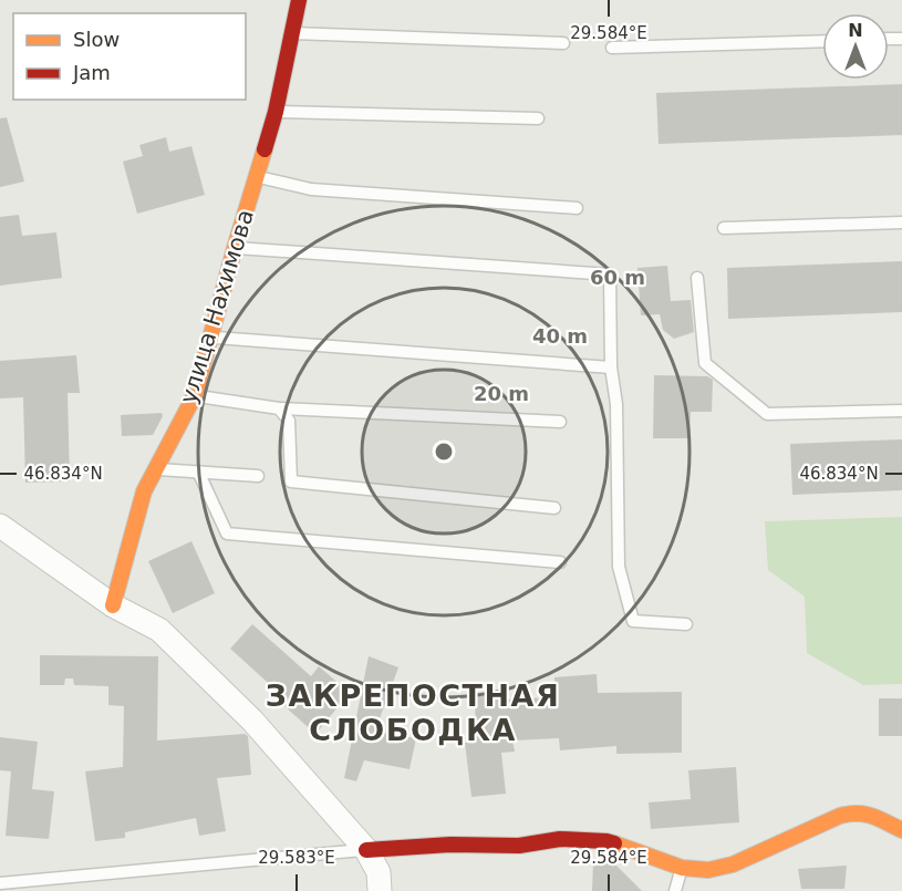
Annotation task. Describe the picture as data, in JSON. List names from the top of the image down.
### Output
{
  "streets": {
    "street": ["улица Нахимова"]
  },
  "districts": ["ЗАКРЕПОСТНАЯ СЛОБОДКА"],
  "legend": ["Slow", "Jam"],
  "north": "top",
  "coordinates": ["29.584°E", "46.834°N", "29.583°E"],
  "rings": ["60 m", "40 m", "20 m"]
}
